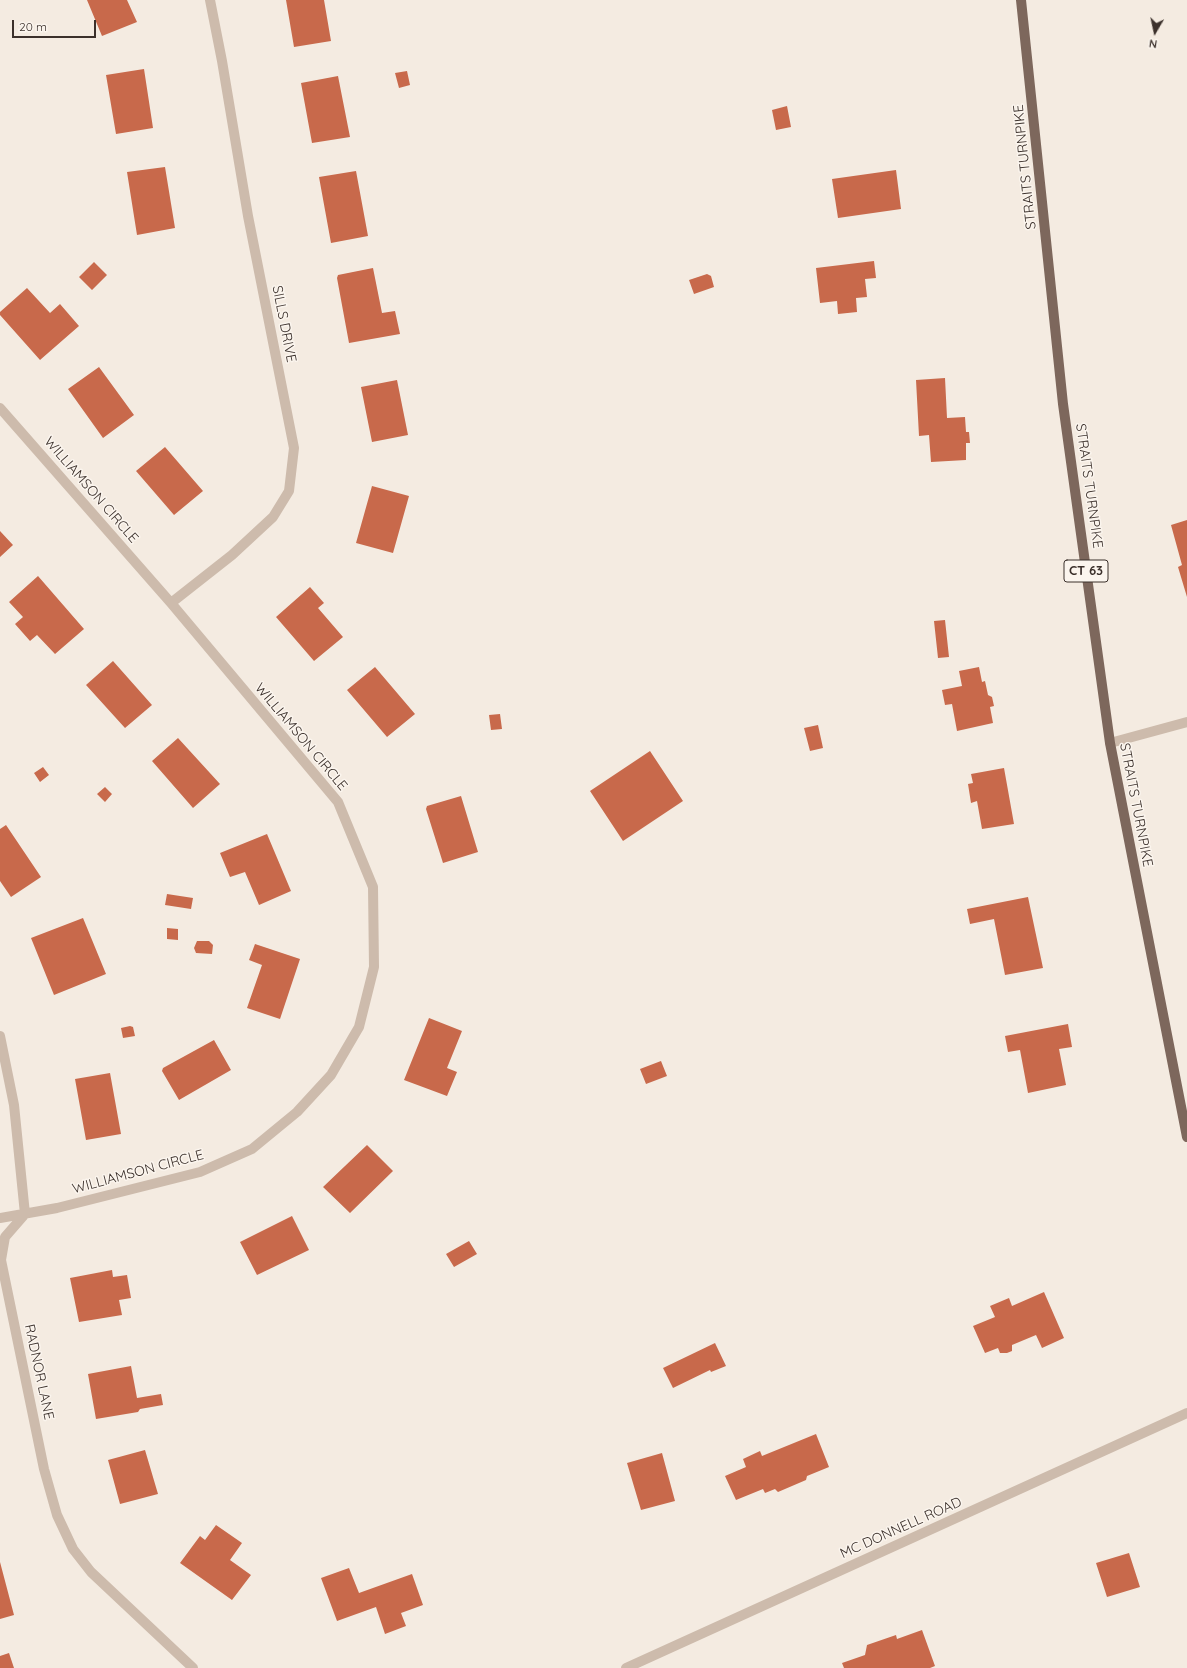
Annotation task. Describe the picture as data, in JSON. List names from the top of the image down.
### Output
{
  "streets": {
    "main road": ["STRAITS TURNPIKE", "CT 63"],
    "street": [
      "SILLS DRIVE",
      "WILLIAMSON CIRCLE",
      "RADNOR LANE",
      "MC DONNELL ROAD"
    ]
  },
  "crossings": [
    ["SILLS DRIVE", "WILLIAMSON CIRCLE"],
    ["WILLIAMSON CIRCLE", "RADNOR LANE"]
  ],
  "scale_bar": "20 m",
  "north": "bottom"
}
